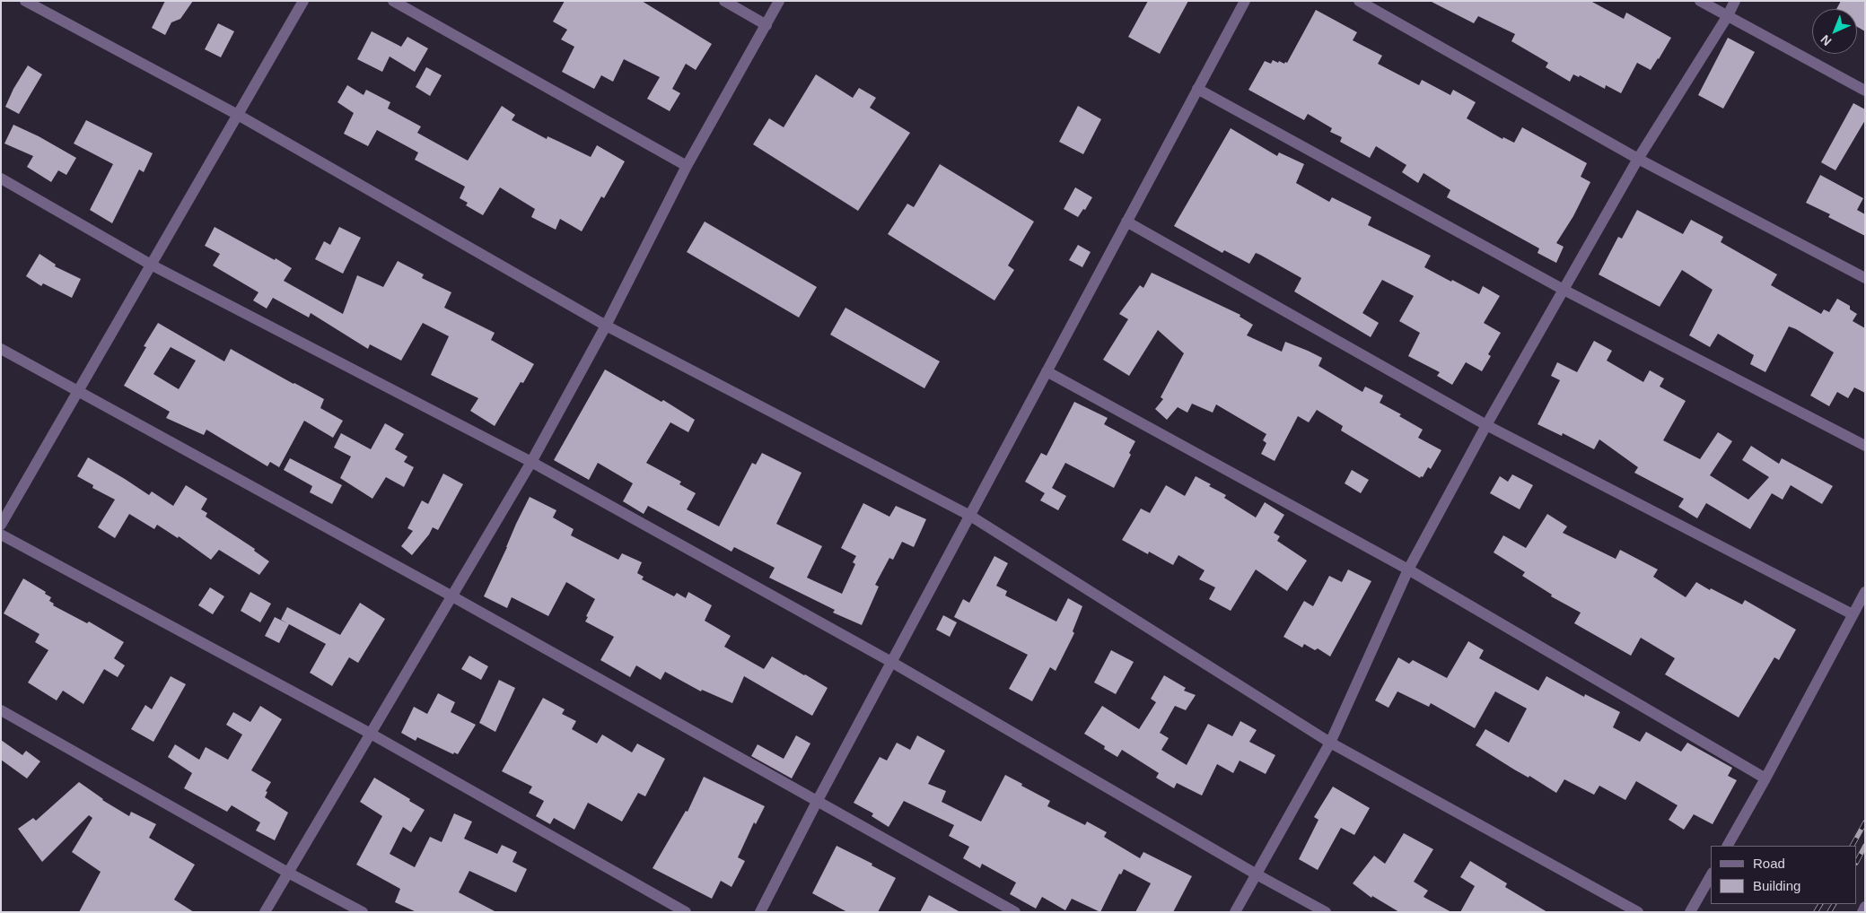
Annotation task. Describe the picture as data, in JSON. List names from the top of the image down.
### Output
{
  "legend": ["Road", "Building"],
  "north": "bottom left"
}
